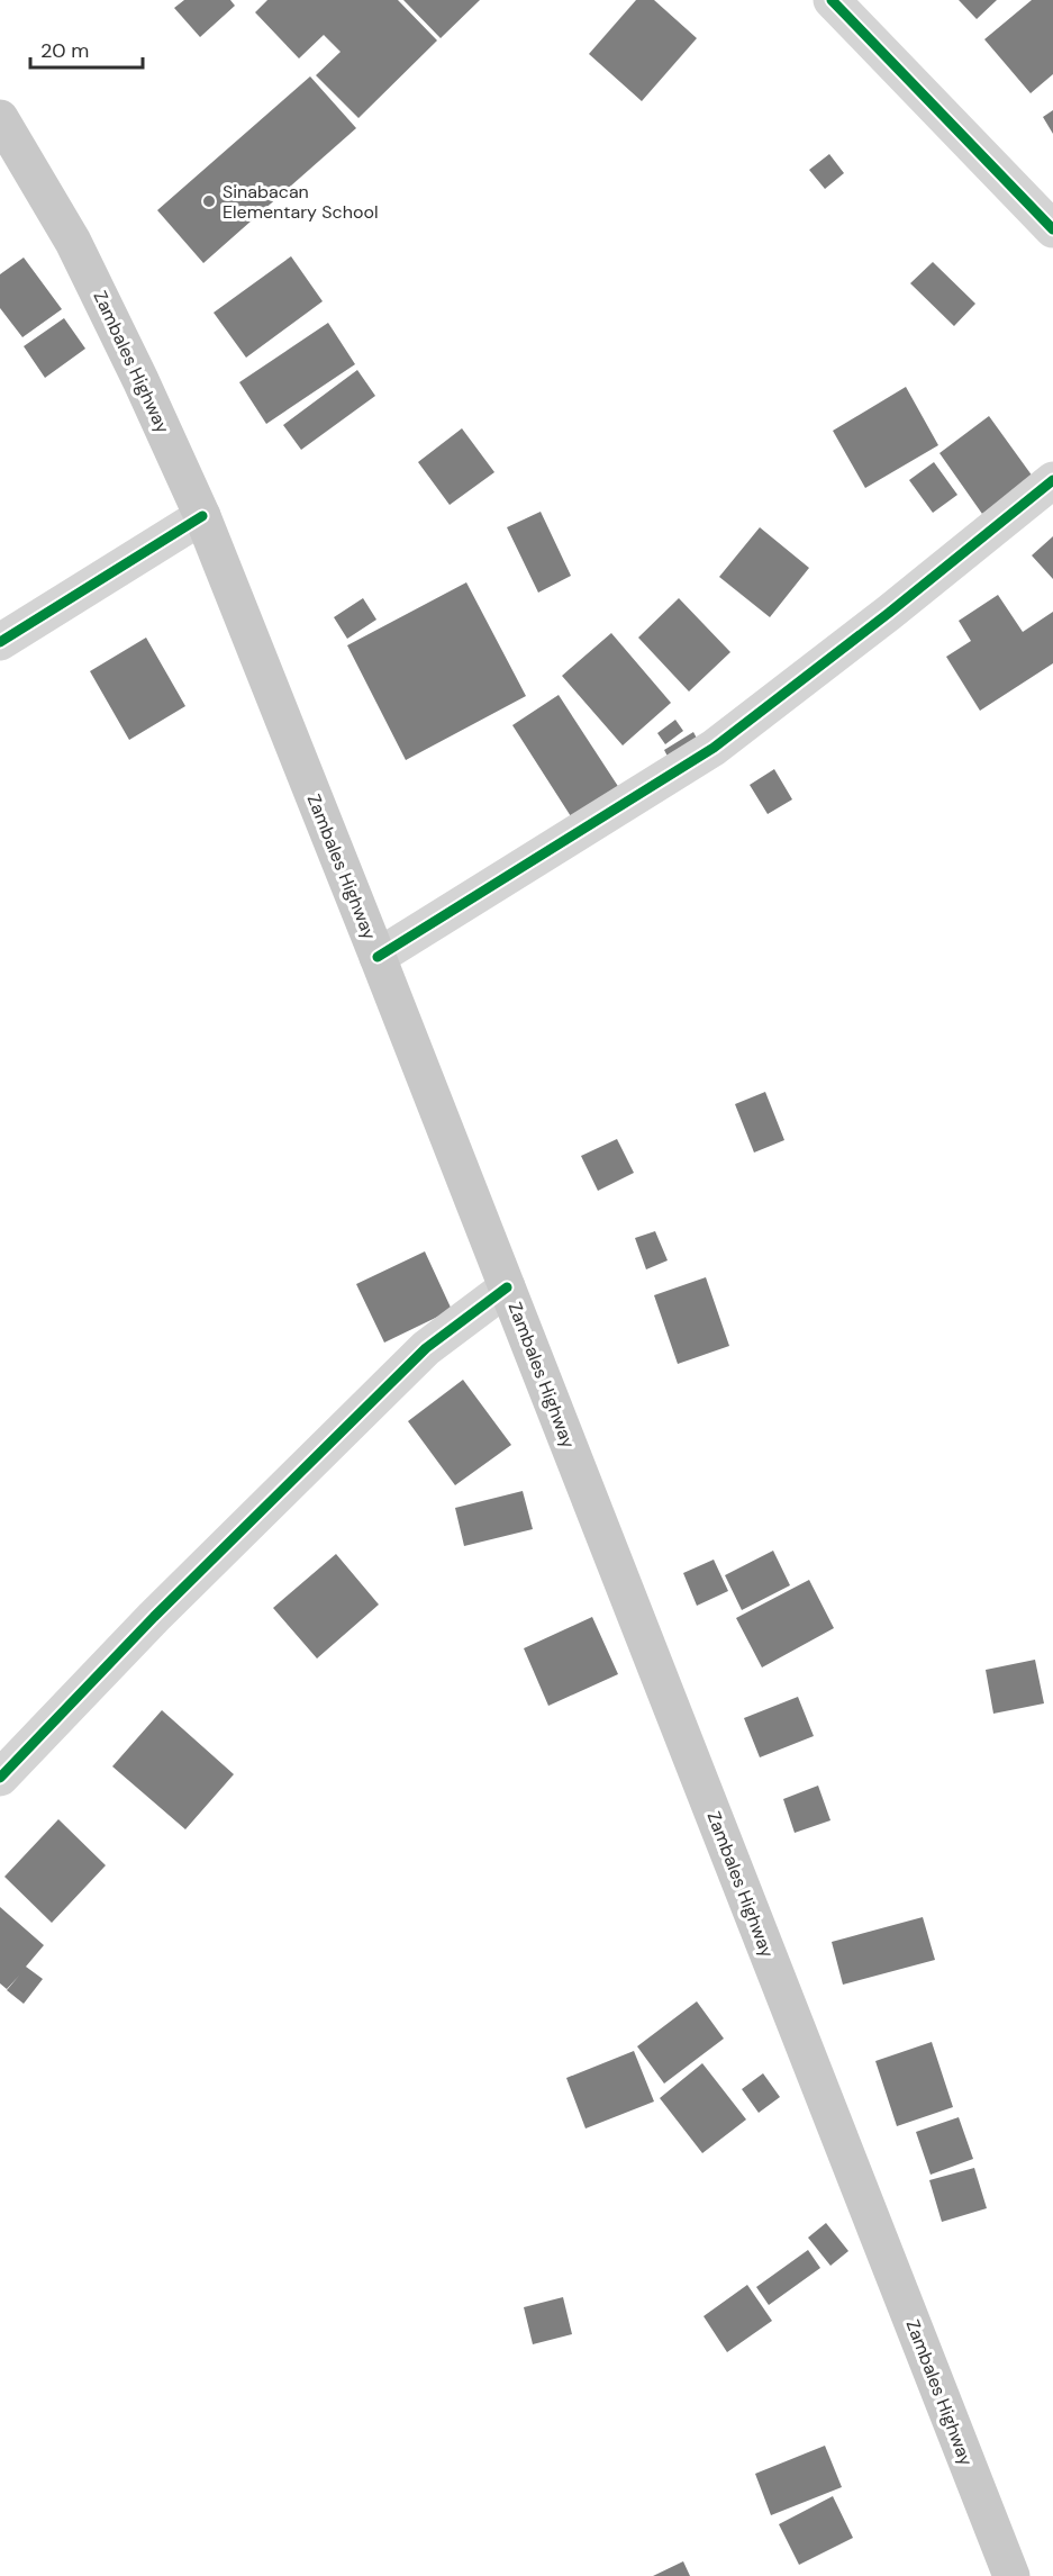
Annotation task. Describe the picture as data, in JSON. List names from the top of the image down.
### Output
{
  "streets": {
    "main road": ["Zambales Highway"]
  },
  "places": ["Sinabacan Elementary School"],
  "scale_bar": "20 m"
}
